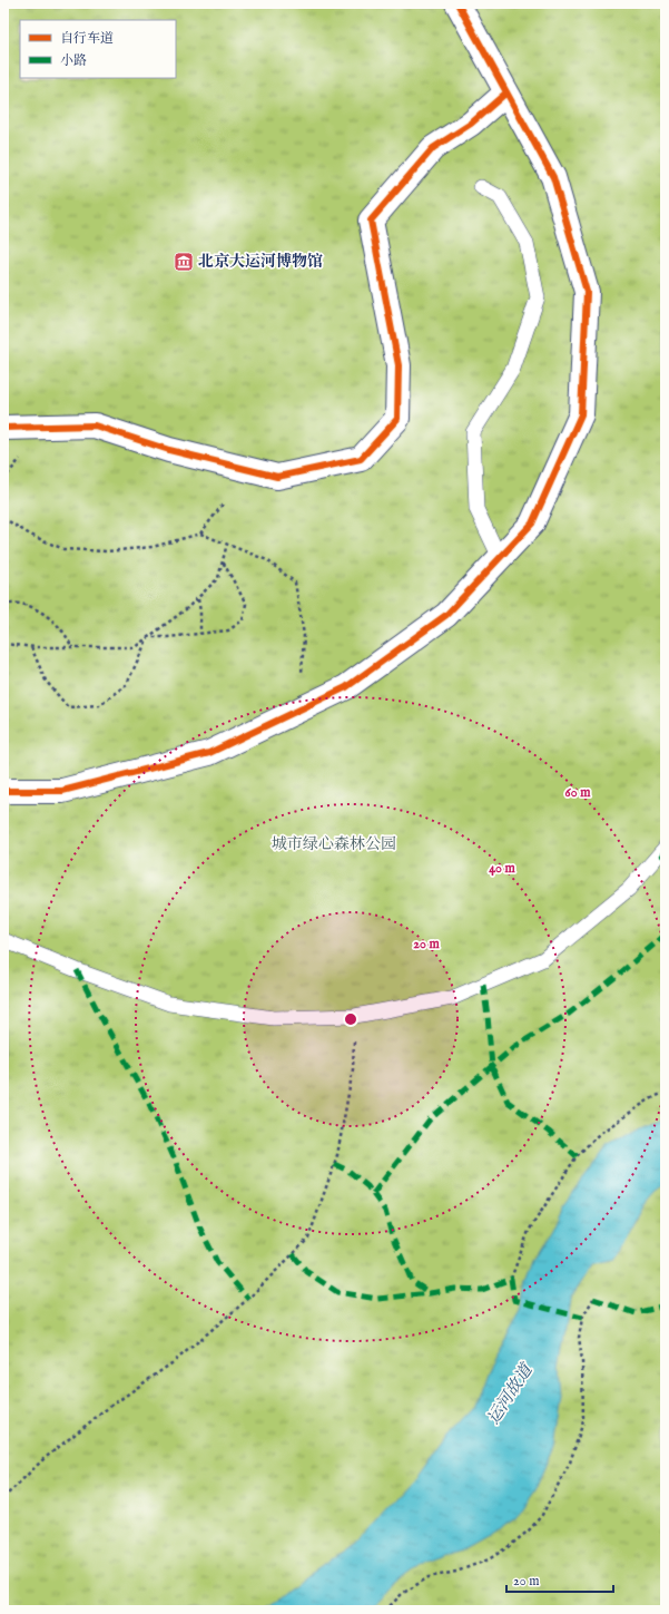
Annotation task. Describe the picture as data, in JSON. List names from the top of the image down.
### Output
{
  "water": ["运河故道"],
  "parks": ["城市绿心森林公园"],
  "places": {
    "museum": ["北京大运河博物馆"]
  },
  "legend": ["自行车道", "小路"],
  "scale_bar": "20 m",
  "rings": ["60 m", "40 m", "20 m"]
}
